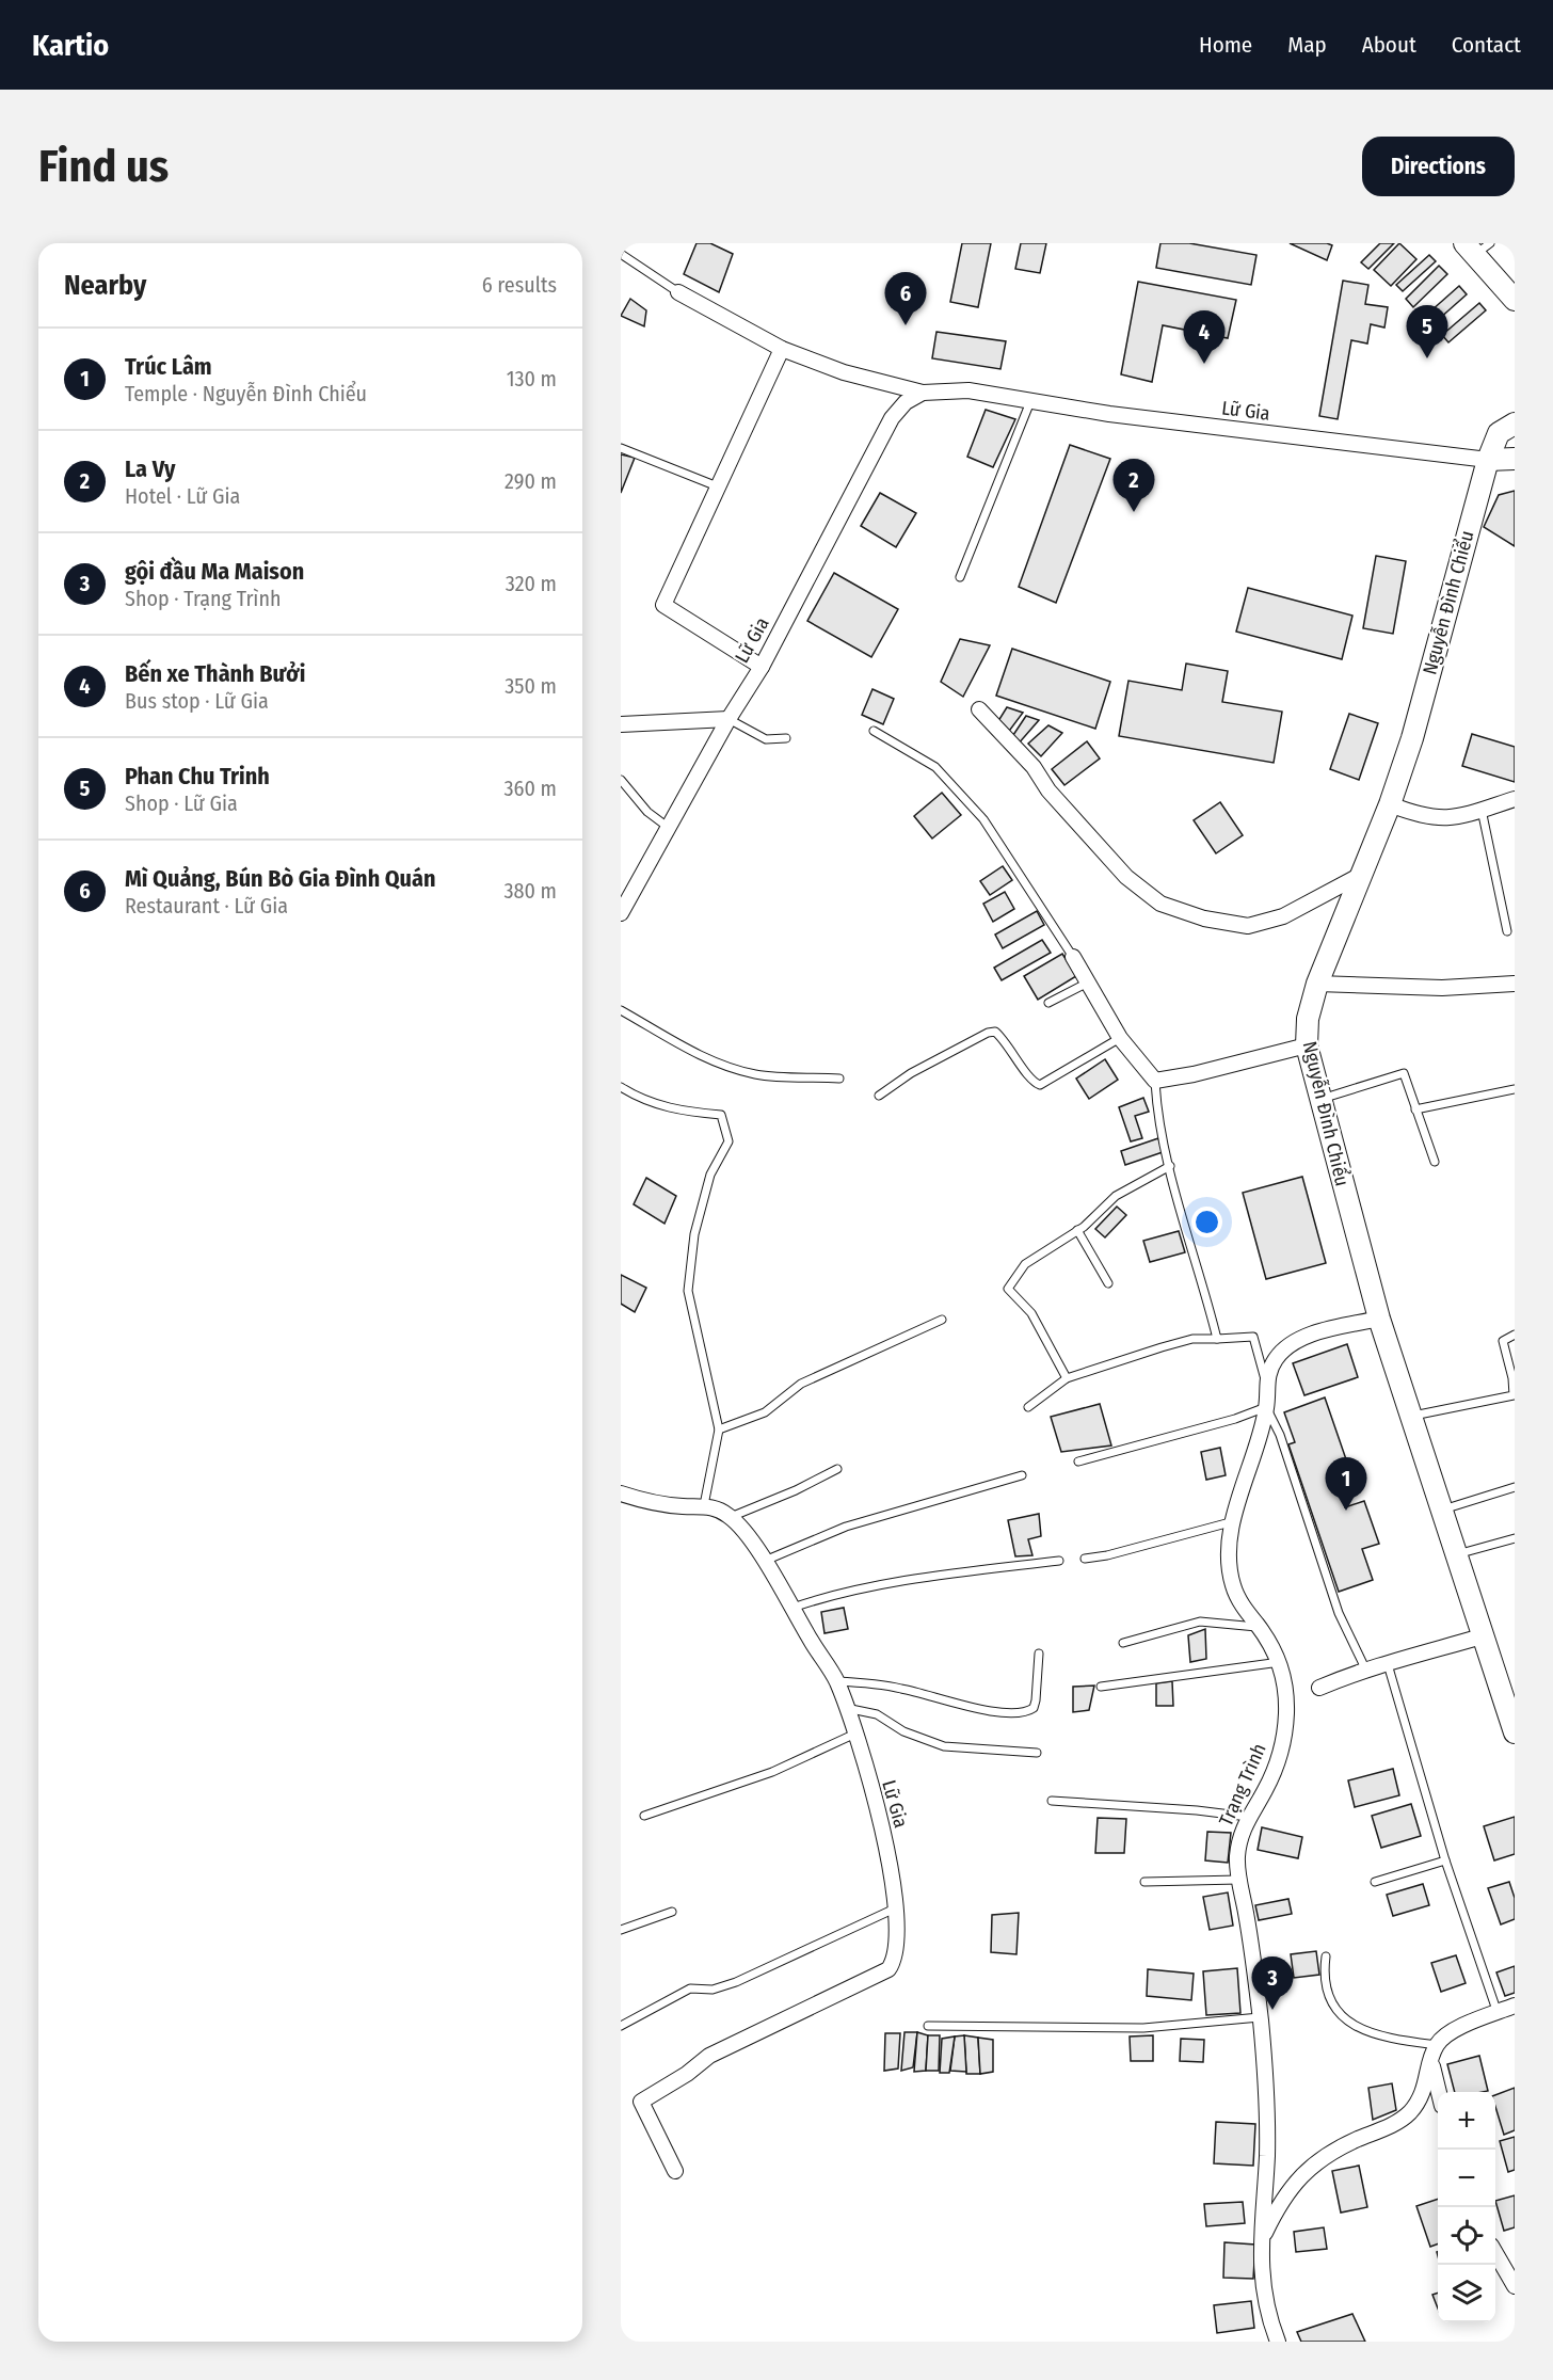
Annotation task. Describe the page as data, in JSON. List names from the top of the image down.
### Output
{
  "streets": {
    "main road": ["Nguyễn Đình Chiểu"],
    "street": ["Lữ Gia", "Trạng Trình"]
  },
  "crossings": [
    ["Lữ Gia", "Nguyễn Đình Chiểu"]
  ],
  "page": {
    "header": "Kartio",
    "nav": [
      "Home",
      "Map",
      "About",
      "Contact"
    ],
    "buttons": "Directions",
    "title": "Find us",
    "heading": ["Nearby", "6 results"],
    "pins": [
      "6",
      "5",
      "4",
      "2",
      "1",
      "3"
    ],
    "list": [
      {
        "mark": "1",
        "name": "Trúc Lâm",
        "note": "Temple · Nguyễn Đình Chiểu",
        "value": "130 m"
      },
      {
        "mark": "2",
        "name": "La Vy",
        "note": "Hotel · Lữ Gia",
        "value": "290 m"
      },
      {
        "mark": "3",
        "name": "gội đầu Ma Maison",
        "note": "Shop · Trạng Trình",
        "value": "320 m"
      },
      {
        "mark": "4",
        "name": "Bến xe Thành Bưởi",
        "note": "Bus stop · Lữ Gia",
        "value": "350 m"
      },
      {
        "mark": "5",
        "name": "Phan Chu Trinh",
        "note": "Shop · Lữ Gia",
        "value": "360 m"
      },
      {
        "mark": "6",
        "name": "Mì Quảng, Bún Bò Gia Đình Quán",
        "note": "Restaurant · Lữ Gia",
        "value": "380 m"
      }
    ],
    "map_buttons": ["+", "−"]
  }
}
